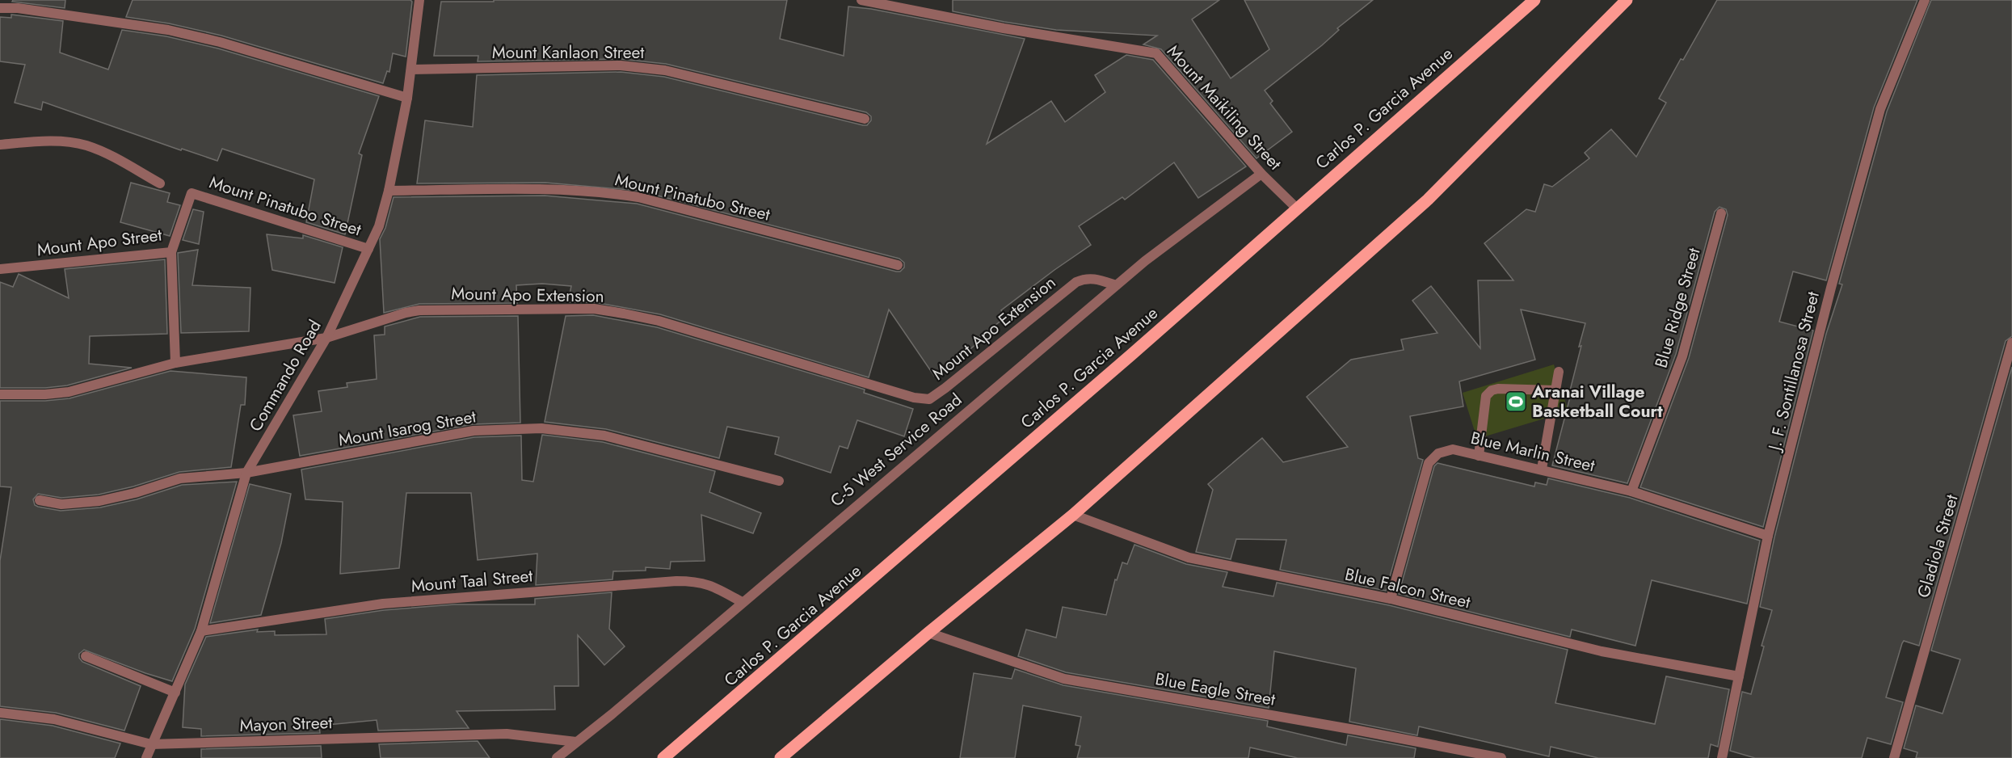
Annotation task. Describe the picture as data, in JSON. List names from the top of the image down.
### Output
{
  "streets": {
    "main road": ["Carlos P. Garcia Avenue"],
    "street": [
      "Mount Kanlaon Street",
      "Mount Maikiling Street",
      "Mount Pinatubo Street",
      "Mount Apo Street",
      "Mount Apo Extension",
      "Blue Ridge Street",
      "J. F. Sontillanosa Street",
      "Commando Road",
      "Mount Isarog Street",
      "C-5 West Service Road",
      "Blue Marlin Street",
      "Gladiola Street",
      "Mount Taal Street",
      "Blue Falcon Street",
      "Blue Eagle Street",
      "Mayon Street"
    ]
  },
  "crossings": [
    ["Mount Kanlaon Street", "Commando Road"],
    ["Mount Maikiling Street", "Carlos P. Garcia Avenue"],
    ["Mount Maikiling Street", "C-5 West Service Road"],
    ["Mount Pinatubo Street", "Mount Apo Street"],
    ["Mount Pinatubo Street", "Commando Road"],
    ["Mount Apo Extension", "Commando Road"],
    ["Mount Apo Extension", "C-5 West Service Road"],
    ["Blue Ridge Street", "Blue Marlin Street"],
    ["J. F. Sontillanosa Street", "Blue Marlin Street"],
    ["J. F. Sontillanosa Street", "Blue Falcon Street"],
    ["Commando Road", "Mount Isarog Street"],
    ["Commando Road", "Mount Taal Street"],
    ["Commando Road", "Mayon Street"],
    ["C-5 West Service Road", "Mount Taal Street"],
    ["C-5 West Service Road", "Mayon Street"],
    ["Blue Marlin Street", "Blue Falcon Street"]
  ],
  "places": {
    "sports": ["Aranai Village Basketball Court"]
  }
}
